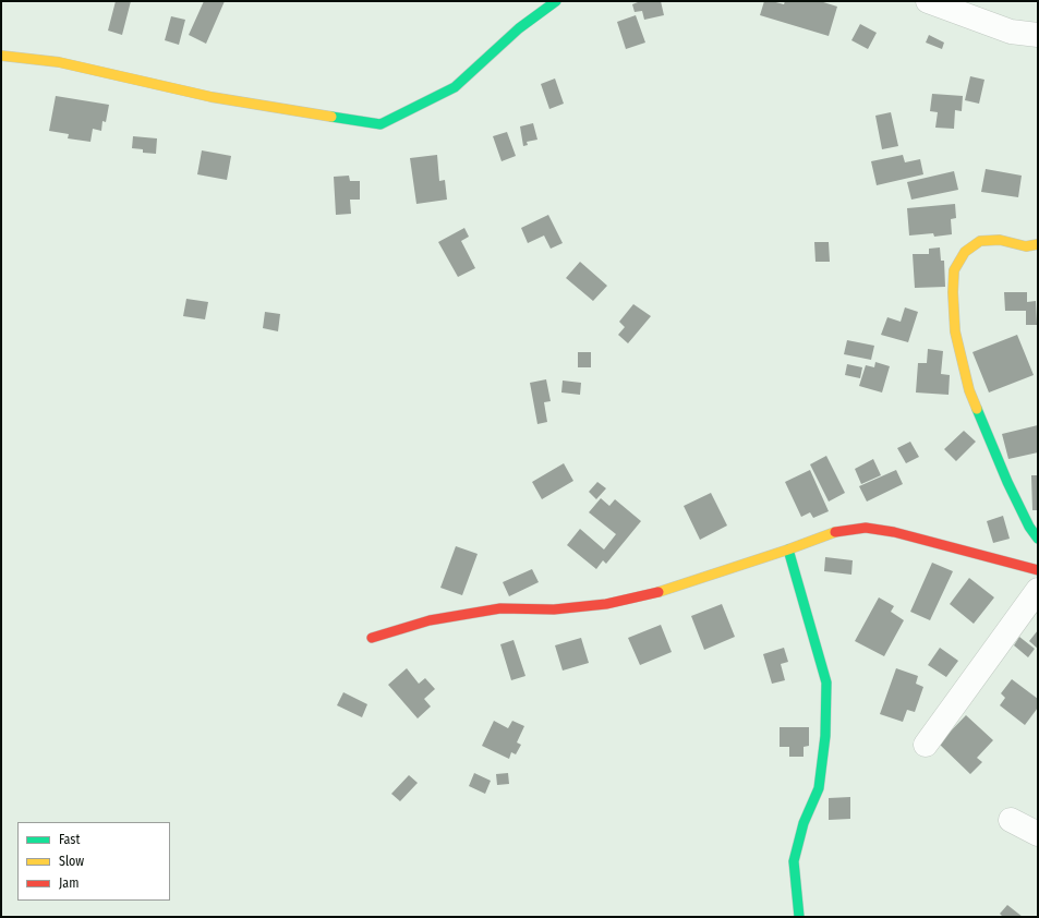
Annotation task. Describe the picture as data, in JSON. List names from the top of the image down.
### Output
{
  "legend": ["Fast", "Slow", "Jam"]
}
